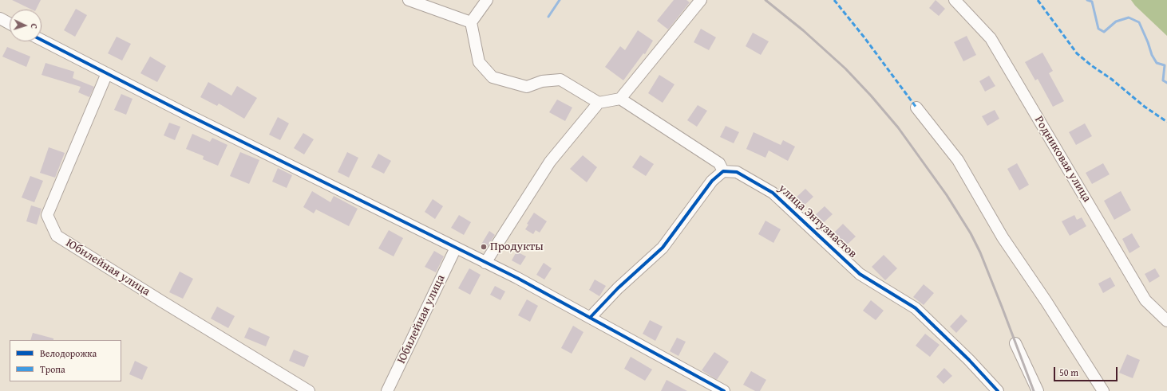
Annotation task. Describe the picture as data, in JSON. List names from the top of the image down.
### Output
{
  "streets": {
    "street": ["Родниковая улица", "улица Энтузиастов", "Юбилейная улица"]
  },
  "places": ["Продукты"],
  "legend": ["Велодорожка", "Тропа"],
  "scale_bar": "50 m",
  "north": "right"
}
